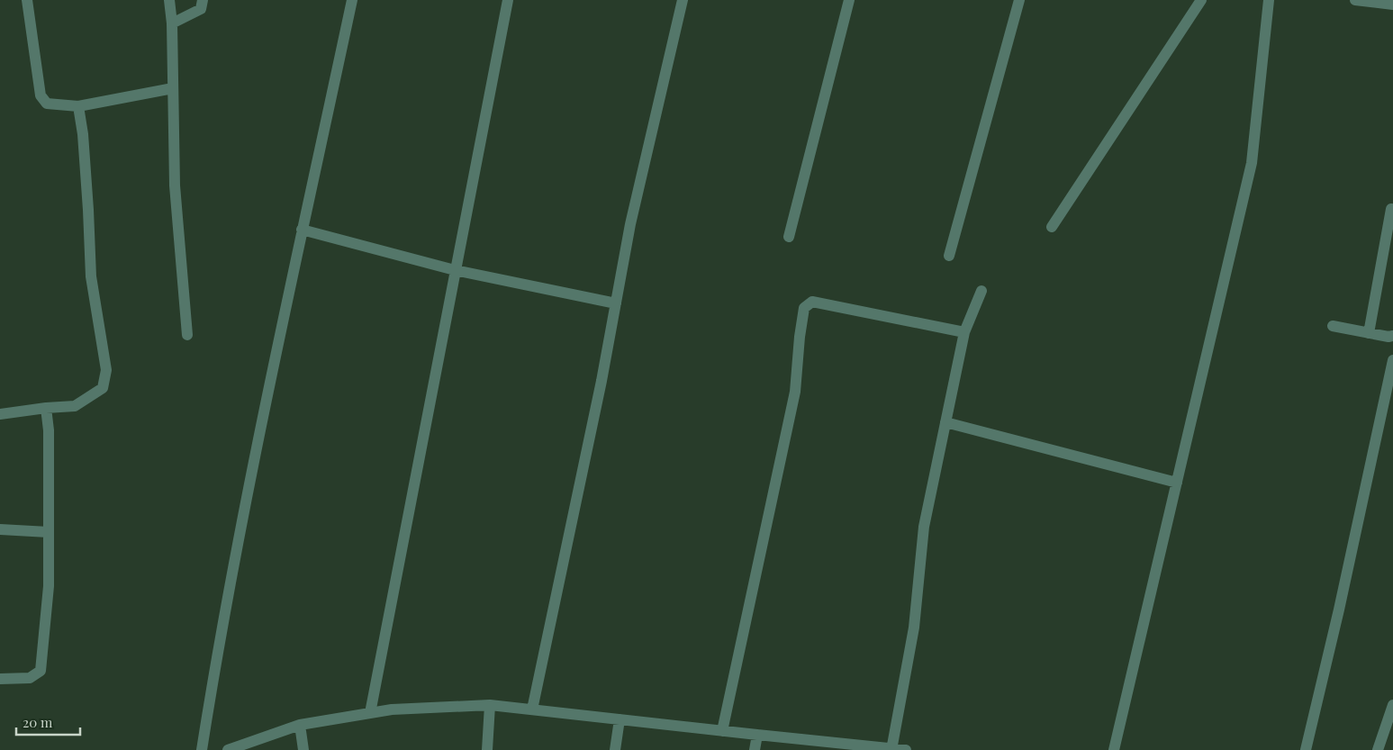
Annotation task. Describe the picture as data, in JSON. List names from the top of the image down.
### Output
{
  "scale_bar": "20 m"
}
